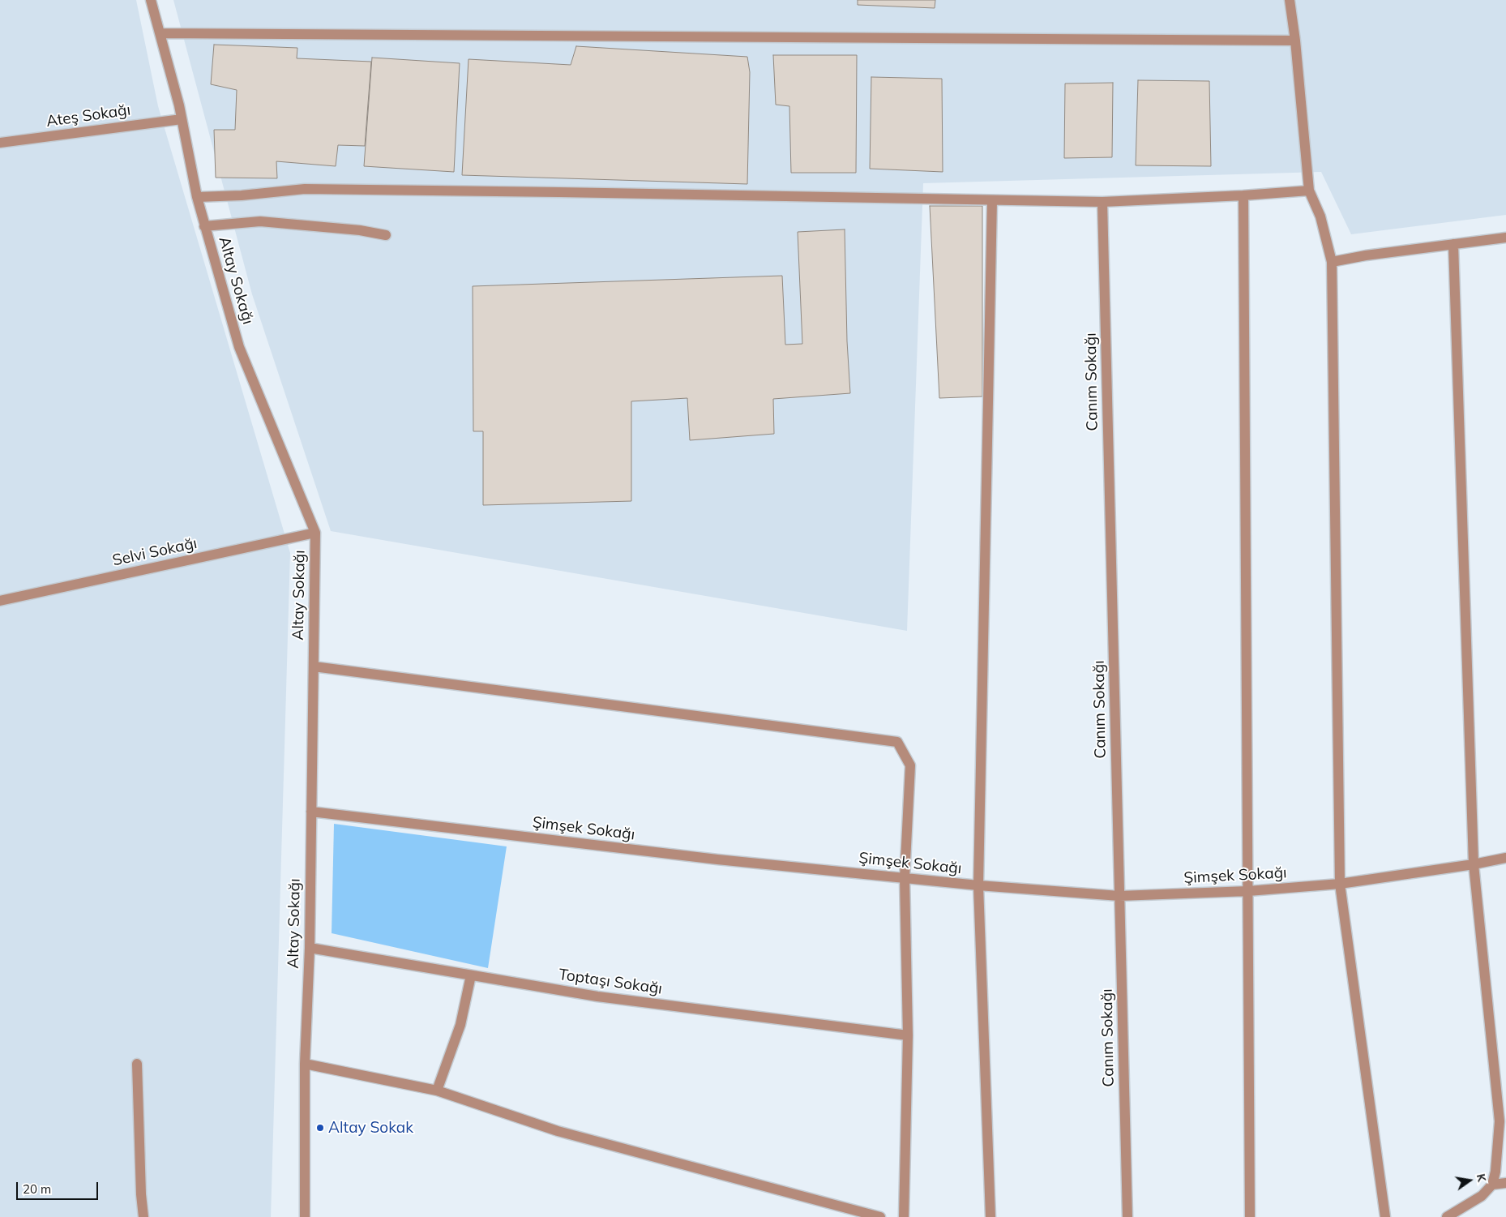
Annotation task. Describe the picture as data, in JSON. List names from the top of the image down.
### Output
{
  "streets": {
    "street": [
      "Ateş Sokağı",
      "Altay Sokağı",
      "Canım Sokağı",
      "Selvi Sokağı",
      "Şimşek Sokağı",
      "Toptaşı Sokağı"
    ]
  },
  "crossings": [
    ["Ateş Sokağı", "Altay Sokağı"],
    ["Altay Sokağı", "Selvi Sokağı"],
    ["Altay Sokağı", "Şimşek Sokağı"],
    ["Altay Sokağı", "Toptaşı Sokağı"],
    ["Canım Sokağı", "Şimşek Sokağı"]
  ],
  "places": ["Altay Sokak"],
  "scale_bar": "20 m",
  "north": "right"
}
